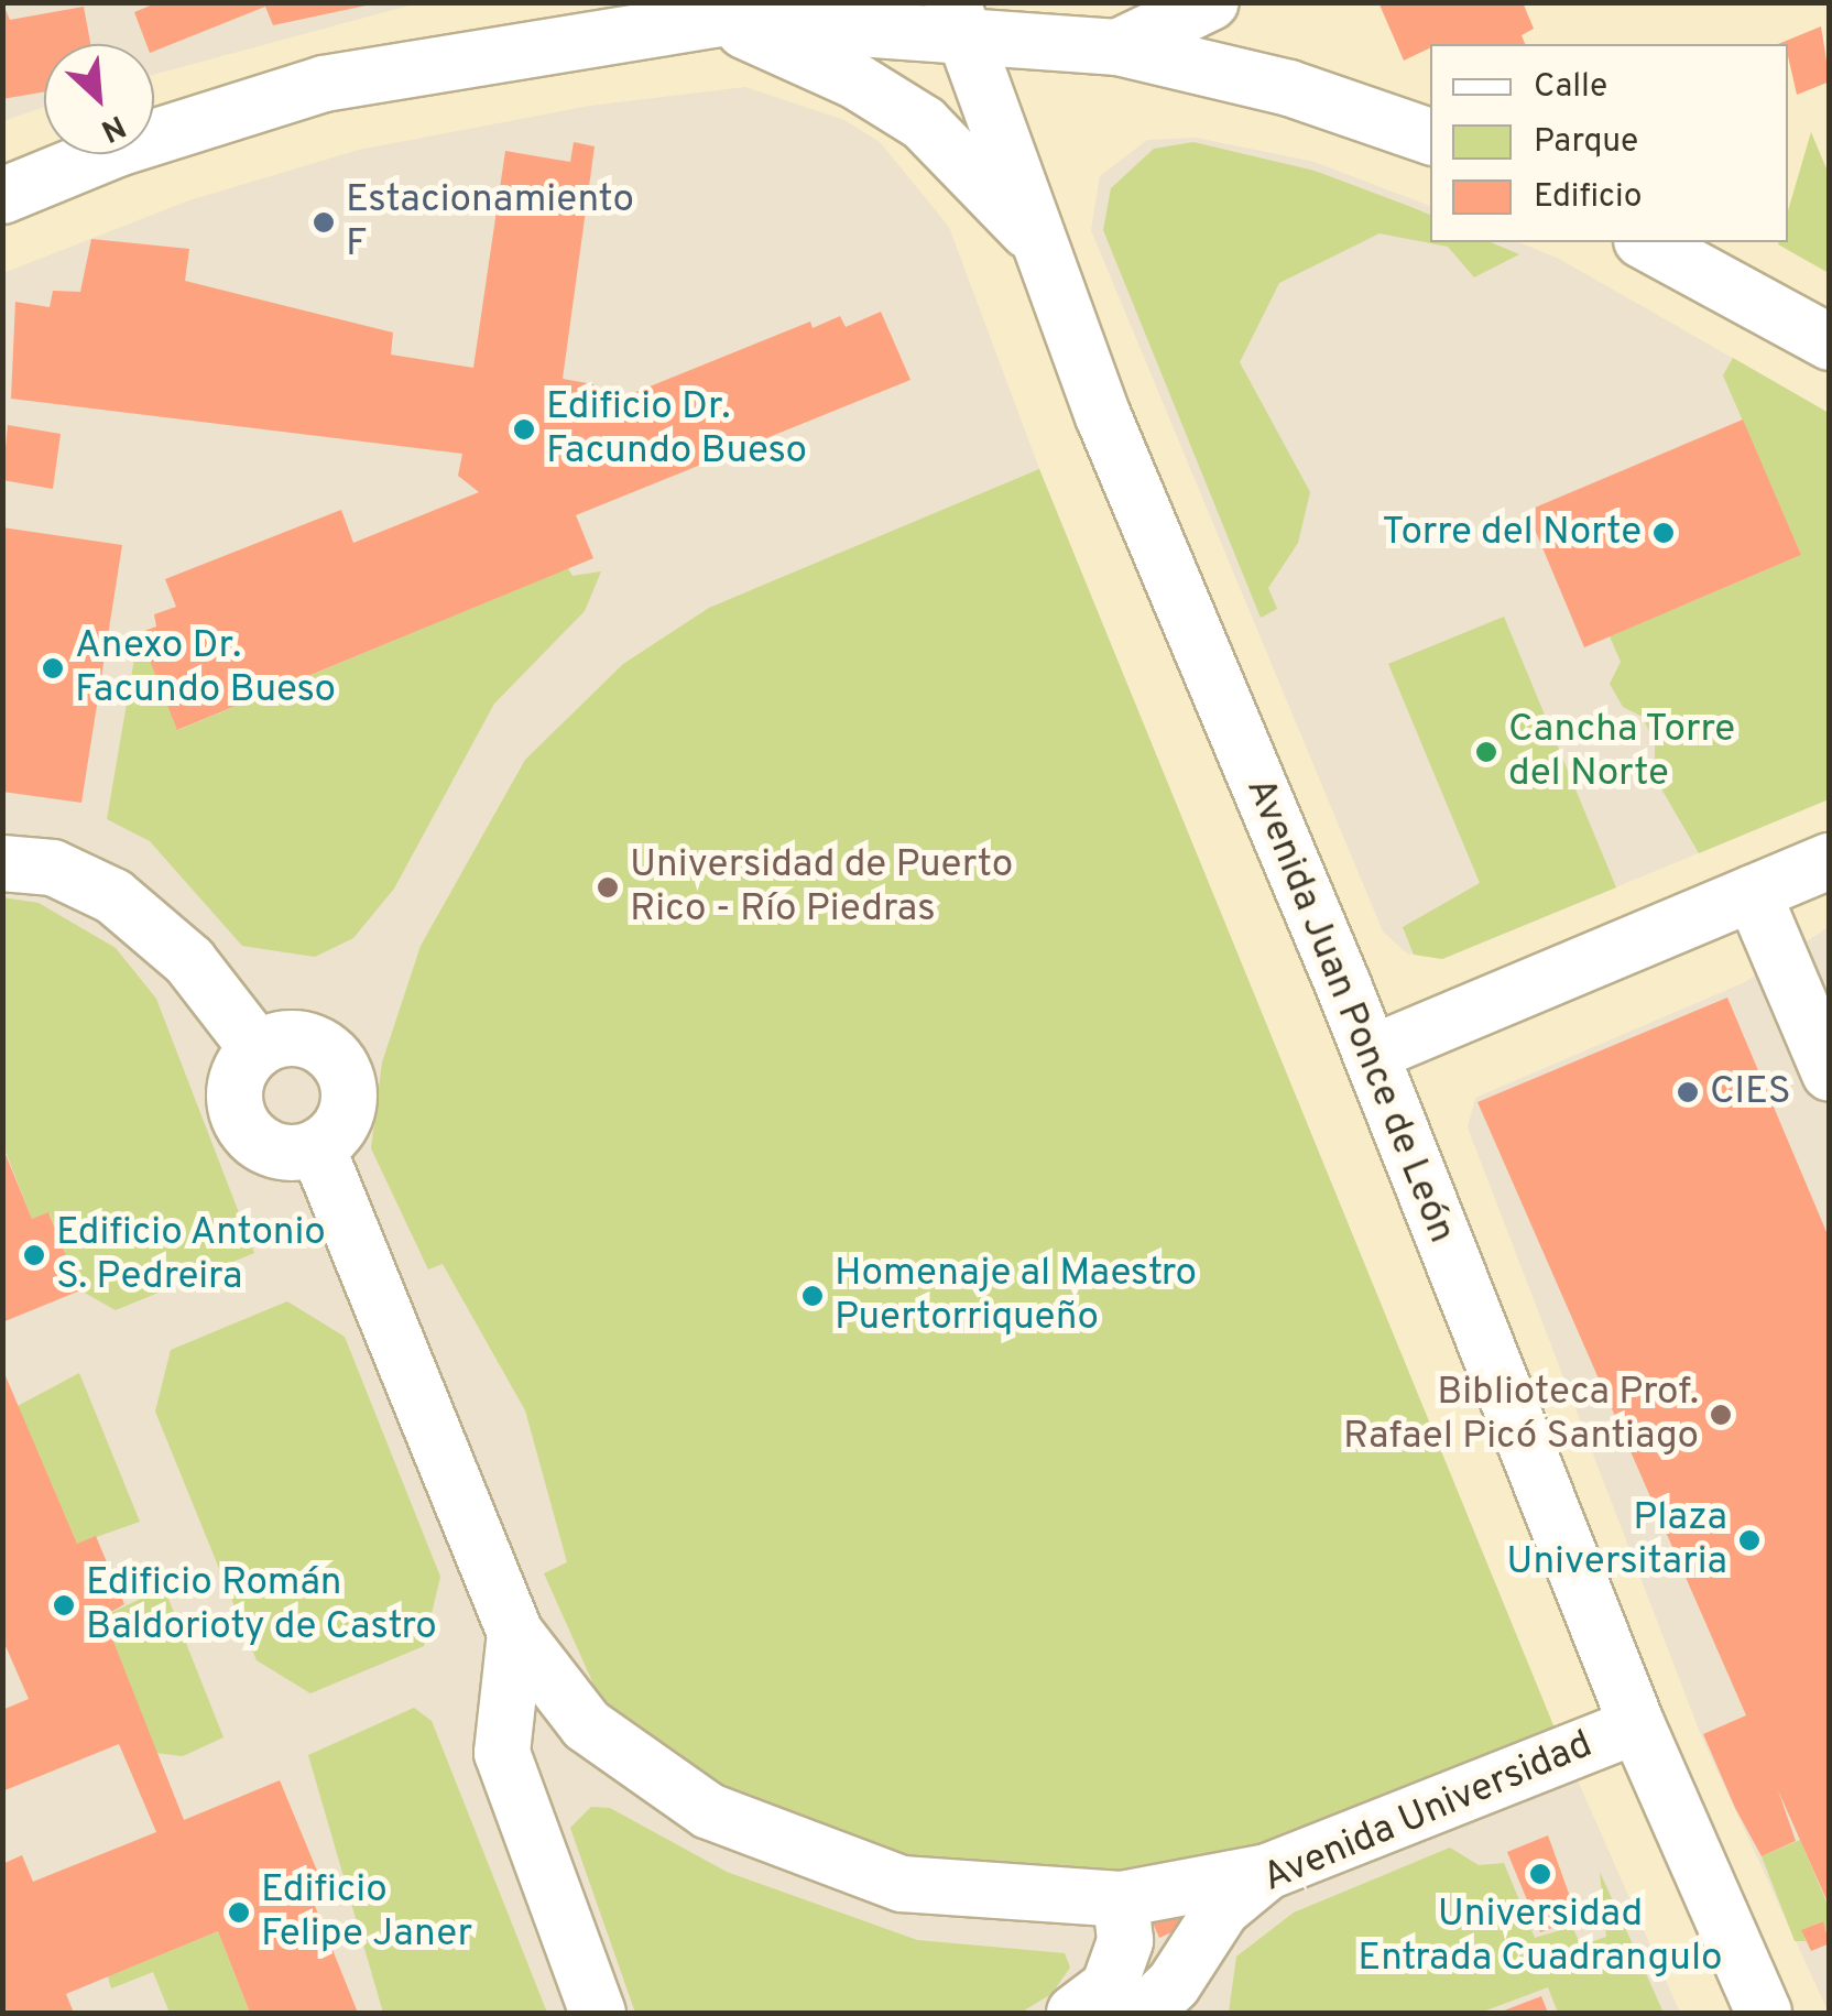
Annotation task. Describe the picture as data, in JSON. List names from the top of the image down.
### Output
{
  "streets": {
    "street": ["Avenida Juan Ponce de León", "Avenida Universidad"]
  },
  "crossings": [
    ["Avenida Juan Ponce de León", "Avenida Universidad"]
  ],
  "places": [
    "Estacionamiento F",
    "Edificio Dr. Facundo Bueso",
    "Torre del Norte",
    "Anexo Dr. Facundo Bueso",
    "Cancha Torre del Norte",
    "Universidad de Puerto Rico - Río Piedras",
    "CIES",
    "Edificio Antonio S. Pedreira",
    "Homenaje al Maestro Puertorriqueño",
    "Biblioteca Prof. Rafael Picó Santiago",
    "Plaza Universitaria",
    "Edificio Román Baldorioty de Castro",
    "Universidad Entrada Cuadrangulo",
    "Edificio Felipe Janer"
  ],
  "legend": ["Calle", "Parque", "Edificio"],
  "north": "bottom right"
}
